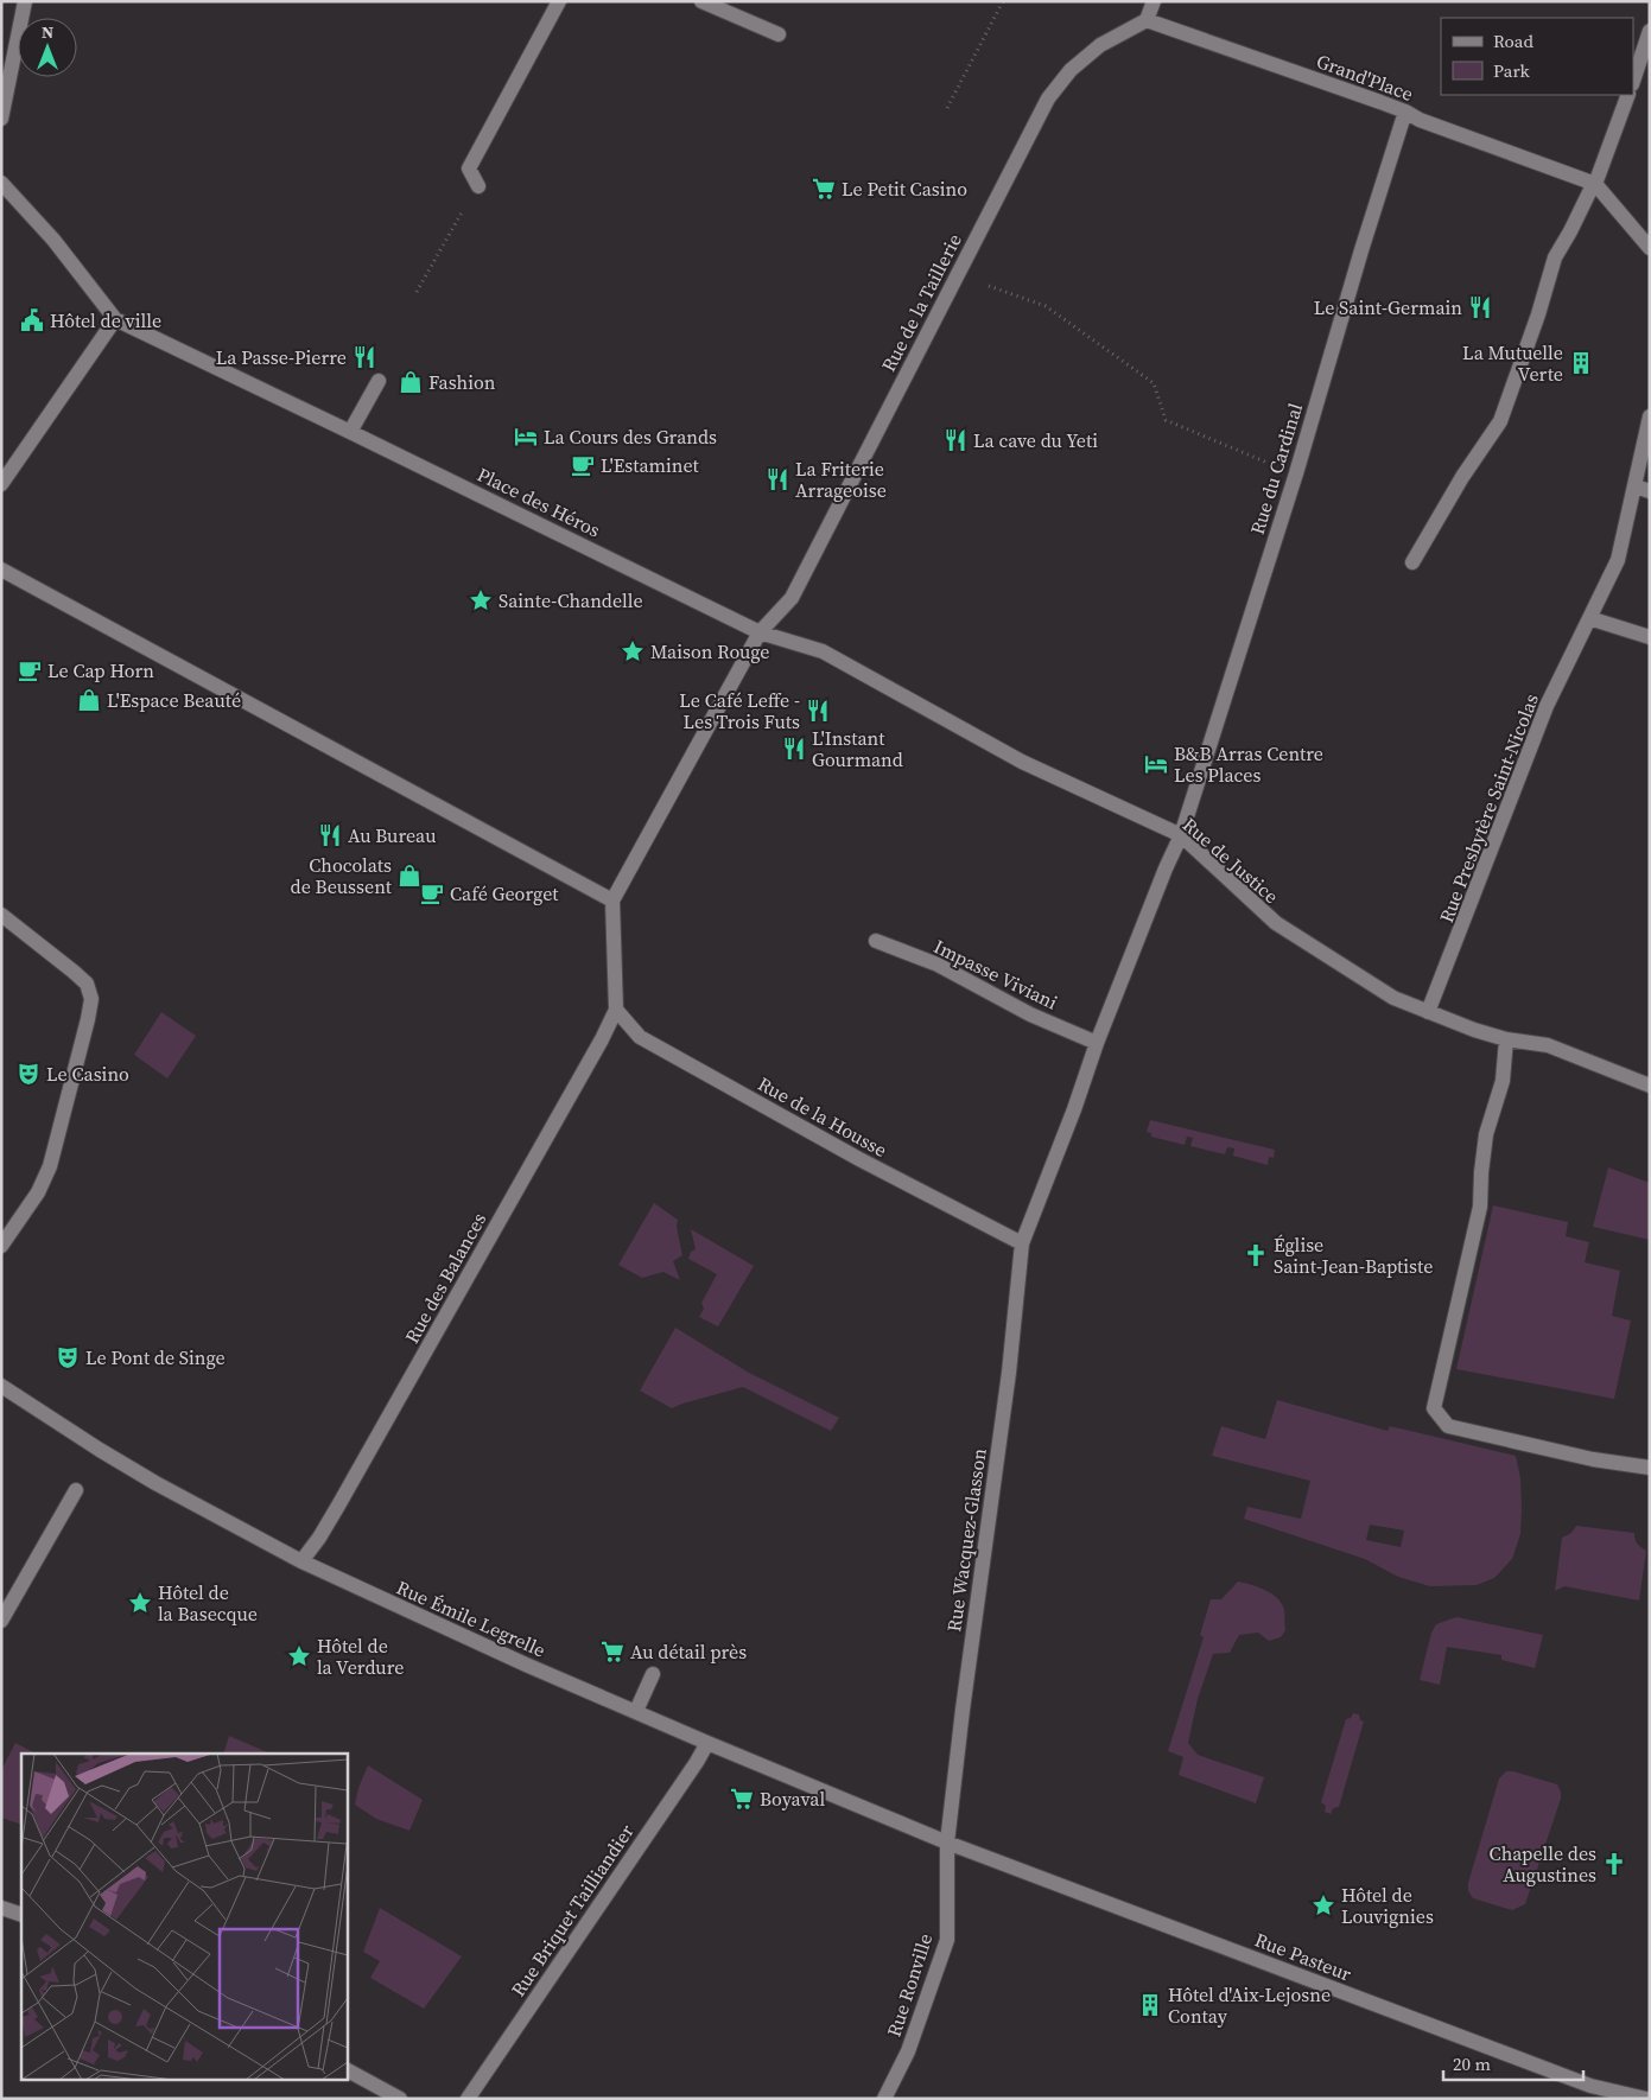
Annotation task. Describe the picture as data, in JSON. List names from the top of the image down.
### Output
{
  "streets": {
    "street": [
      "Grand'Place",
      "Rue de la Taillerie",
      "Rue du Cardinal",
      "Place des Héros",
      "Rue Presbytère Saint-Nicolas",
      "Rue de Justice",
      "Impasse Viviani",
      "Rue de la Housse",
      "Rue des Balances",
      "Rue Wacquez-Glasson",
      "Rue Émile Legrelle",
      "Rue Briquet Tailliandier",
      "Rue Pasteur",
      "Rue Ronville"
    ]
  },
  "crossings": [
    ["Grand'Place", "Rue de la Taillerie"],
    ["Grand'Place", "Rue du Cardinal"],
    ["Rue de la Taillerie", "Place des Héros"],
    ["Rue de la Taillerie", "Rue de Justice"],
    ["Rue du Cardinal", "Rue de Justice"],
    ["Rue du Cardinal", "Impasse Viviani"],
    ["Rue du Cardinal", "Rue Wacquez-Glasson"],
    ["Place des Héros", "Rue de Justice"],
    ["Rue Presbytère Saint-Nicolas", "Rue de Justice"],
    ["Impasse Viviani", "Rue Wacquez-Glasson"],
    ["Rue de la Housse", "Rue des Balances"],
    ["Rue de la Housse", "Rue Wacquez-Glasson"],
    ["Rue des Balances", "Rue Émile Legrelle"],
    ["Rue Wacquez-Glasson", "Rue Émile Legrelle"],
    ["Rue Wacquez-Glasson", "Rue Pasteur"],
    ["Rue Wacquez-Glasson", "Rue Ronville"],
    ["Rue Émile Legrelle", "Rue Briquet Tailliandier"],
    ["Rue Émile Legrelle", "Rue Pasteur"],
    ["Rue Émile Legrelle", "Rue Ronville"],
    ["Rue Pasteur", "Rue Ronville"]
  ],
  "places": {
    "supermarket": ["Le Petit Casino", "Au détail près", "Boyaval"],
    "restaurant": [
      "Le Saint-Germain",
      "La Passe-Pierre",
      "La cave du Yeti",
      "La Friterie Arrageoise",
      "Le Café Leffe - Les Trois Futs",
      "L'Instant Gourmand",
      "Au Bureau"
    ],
    "public building": ["Hôtel de ville"],
    "building": ["La Mutuelle Verte", "Hôtel d'Aix-Lejosne Contay"],
    "shop": ["Fashion", "L'Espace Beauté", "Chocolats de Beussent"],
    "hotel": ["La Cours des Grands", "B&B Arras Centre Les Places"],
    "cafe": ["L'Estaminet", "Le Cap Horn", "Café Georget"],
    "place": [
      "Sainte-Chandelle",
      "Maison Rouge",
      "Hôtel de la Basecque",
      "Hôtel de la Verdure",
      "Hôtel de Louvignies"
    ],
    "theatre": ["Le Casino", "Le Pont de Singe"],
    "church": ["Église Saint-Jean-Baptiste", "Chapelle des Augustines"]
  },
  "legend": ["Road", "Park"],
  "scale_bar": "20 m",
  "north": "top"
}
